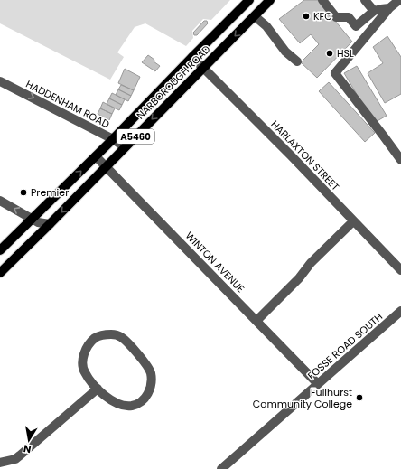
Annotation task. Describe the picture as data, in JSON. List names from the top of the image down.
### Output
{
  "streets": {
    "main road": ["NARBOROUGH ROAD", "A5460"],
    "street": [
      "HADDENHAM ROAD",
      "HARLAXTON STREET",
      "WINTON AVENUE",
      "FOSSE ROAD SOUTH"
    ]
  },
  "crossings": [
    ["NARBOROUGH ROAD", "HADDENHAM ROAD"],
    ["NARBOROUGH ROAD", "HARLAXTON STREET"],
    ["NARBOROUGH ROAD", "WINTON AVENUE"],
    ["WINTON AVENUE", "FOSSE ROAD SOUTH"]
  ],
  "one_way": ["HADDENHAM ROAD"],
  "places": [
    "KFC",
    "HSL",
    "Premier",
    "Fullhurst Community College"
  ],
  "north": "bottom"
}
